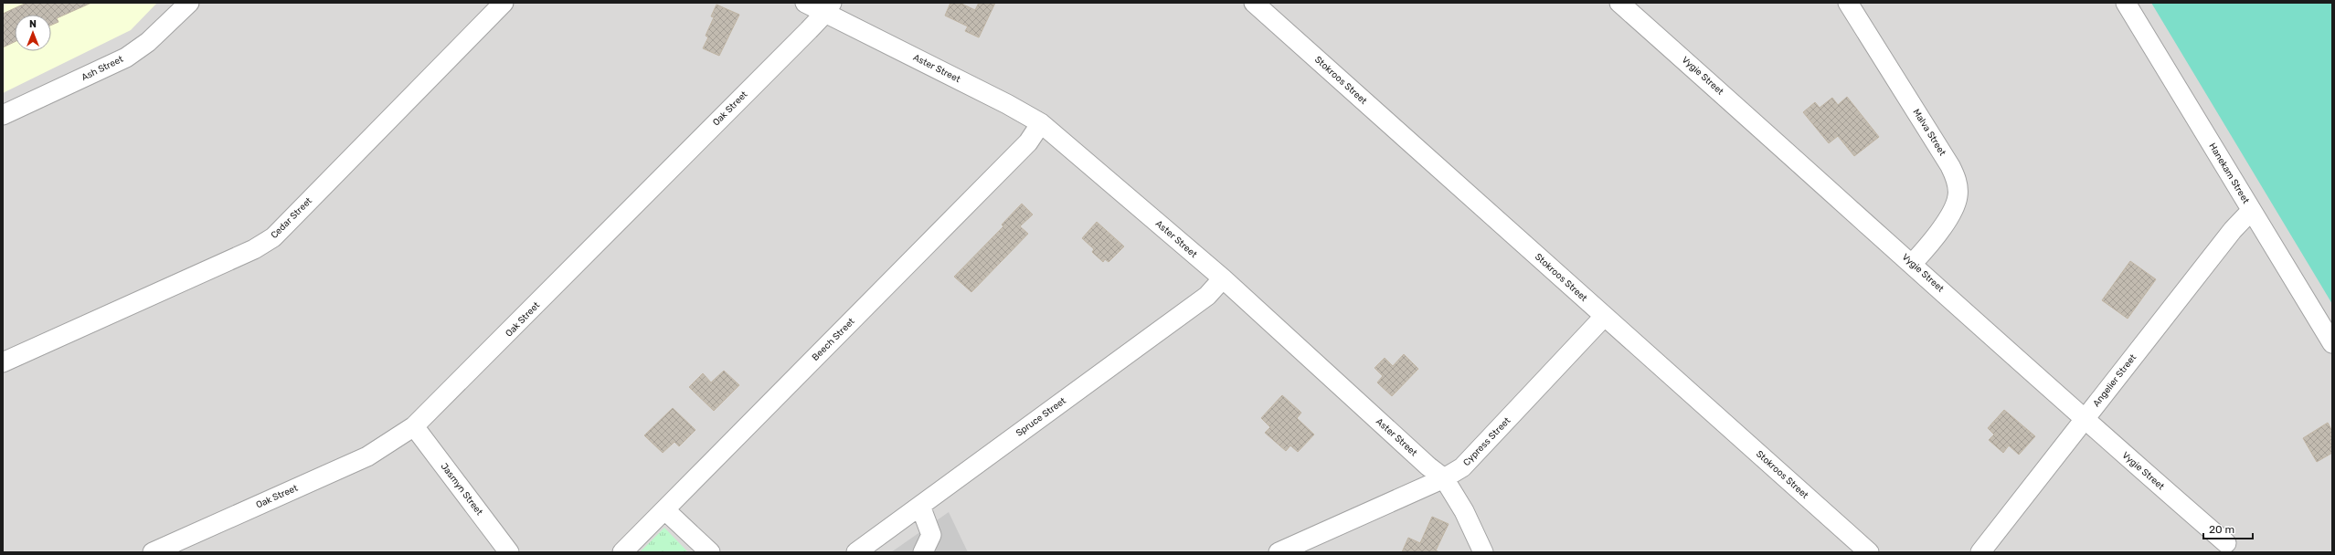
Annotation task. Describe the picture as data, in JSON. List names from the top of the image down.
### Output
{
  "streets": {
    "street": [
      "Ash Street",
      "Aster Street",
      "Vygie Street",
      "Stokroos Street",
      "Oak Street",
      "Malva Street",
      "Hanekam Street",
      "Cedar Street",
      "Beech Street",
      "Angelier Street",
      "Spruce Street",
      "Cypress Street",
      "Jasmyn Street"
    ]
  },
  "crossings": [
    ["Aster Street", "Oak Street"],
    ["Aster Street", "Beech Street"],
    ["Aster Street", "Spruce Street"],
    ["Aster Street", "Cypress Street"],
    ["Vygie Street", "Malva Street"],
    ["Vygie Street", "Angelier Street"],
    ["Stokroos Street", "Cypress Street"],
    ["Oak Street", "Jasmyn Street"],
    ["Hanekam Street", "Angelier Street"]
  ],
  "scale_bar": "20 m",
  "north": "top"
}
